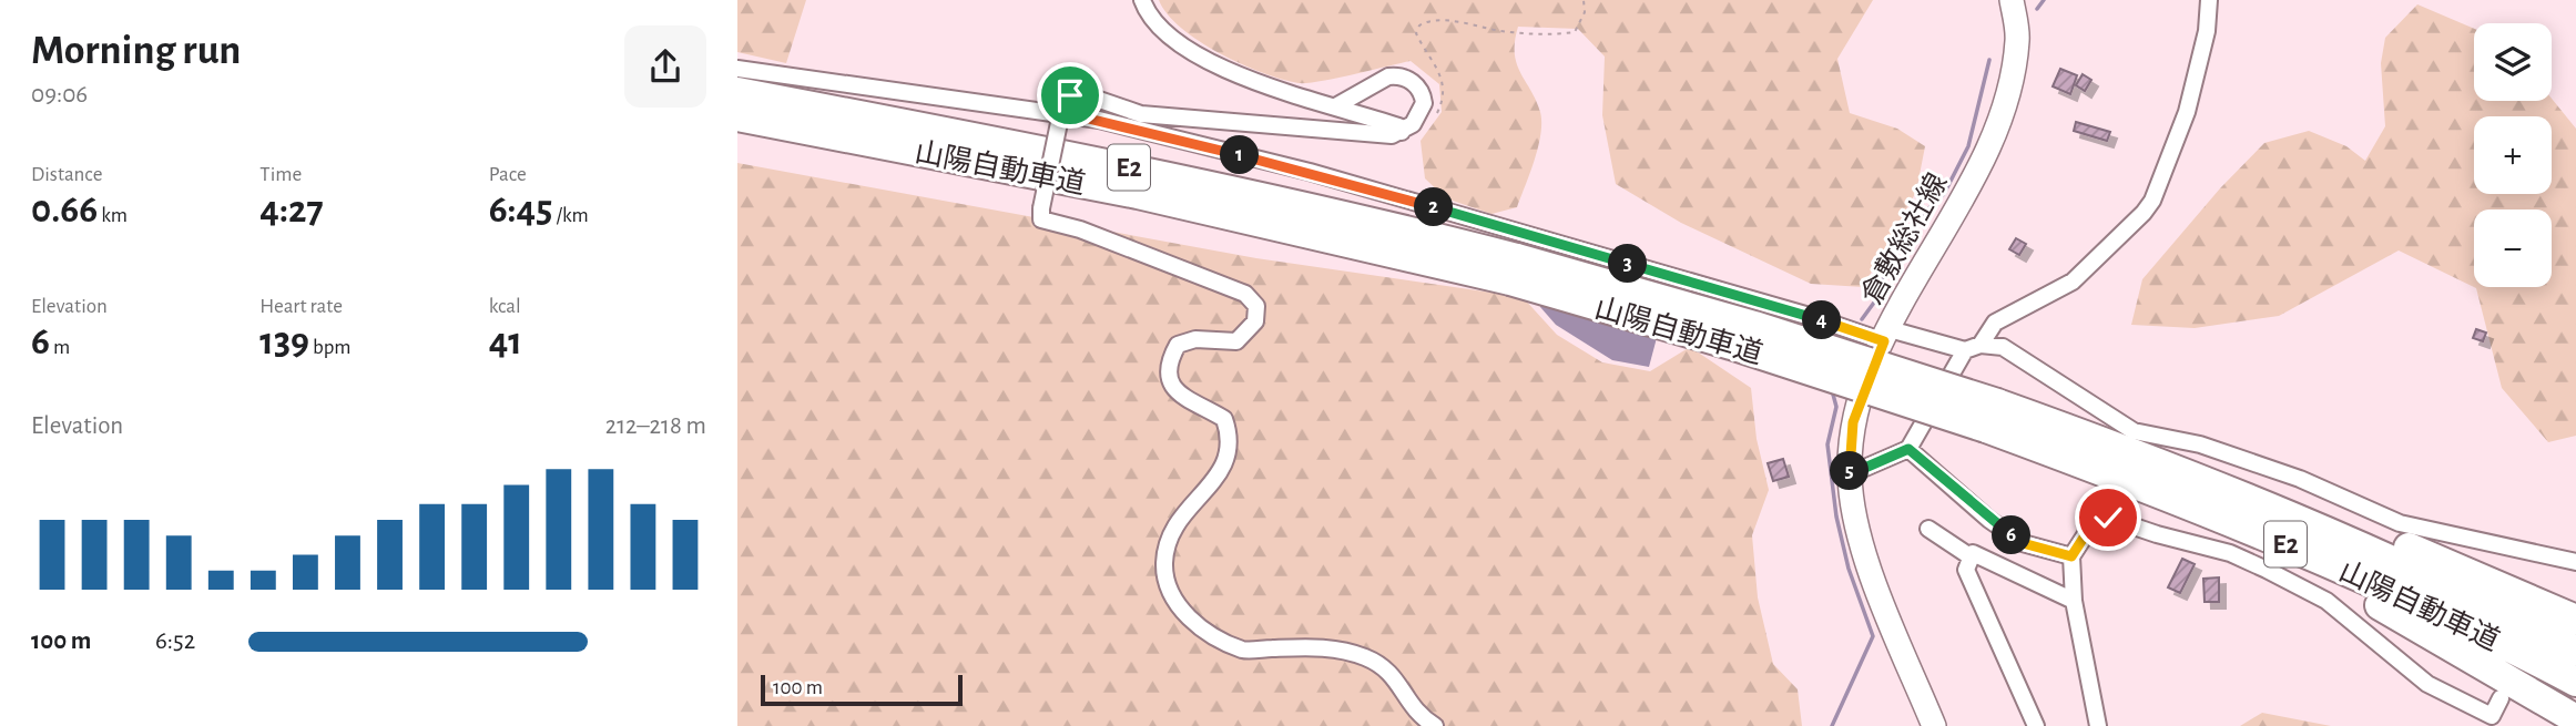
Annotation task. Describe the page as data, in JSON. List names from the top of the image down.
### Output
{
  "streets": {
    "highway": ["山陽自動車道", "E2"],
    "main road": ["倉敷総社線"]
  },
  "scale_bar": "100 m",
  "page": {
    "heading": ["Morning run", "09:06"],
    "map_buttons": ["+", "−"],
    "stats": [
      ["Distance", "0.66 km"],
      ["Time", "4:27"],
      ["Pace", "6:45 /km"],
      ["Elevation", "6 m"],
      ["Heart rate", "139 bpm"],
      ["kcal", "41"]
    ],
    "pins": [
      "1",
      "2",
      "3",
      "4",
      "5",
      "6"
    ],
    "chart": ["Elevation", "212–218 m"],
    "list": [
      {
        "name": "100 m",
        "note": "6:52"
      }
    ],
    "scale": "100 m"
  }
}
